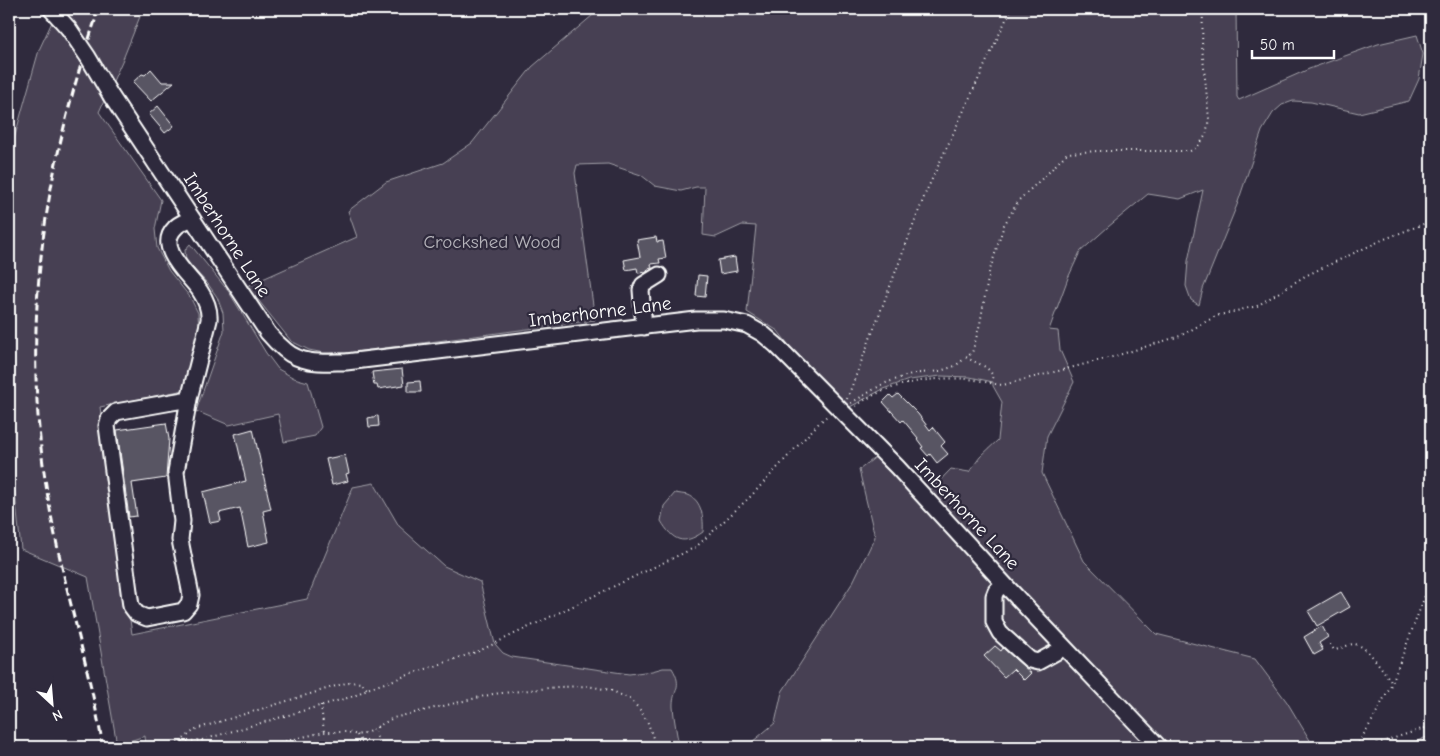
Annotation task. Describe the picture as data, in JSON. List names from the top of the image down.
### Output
{
  "streets": {
    "street": ["Imberhorne Lane"]
  },
  "parks": ["Crockshed Wood"],
  "scale_bar": "50 m",
  "north": "bottom right"
}
